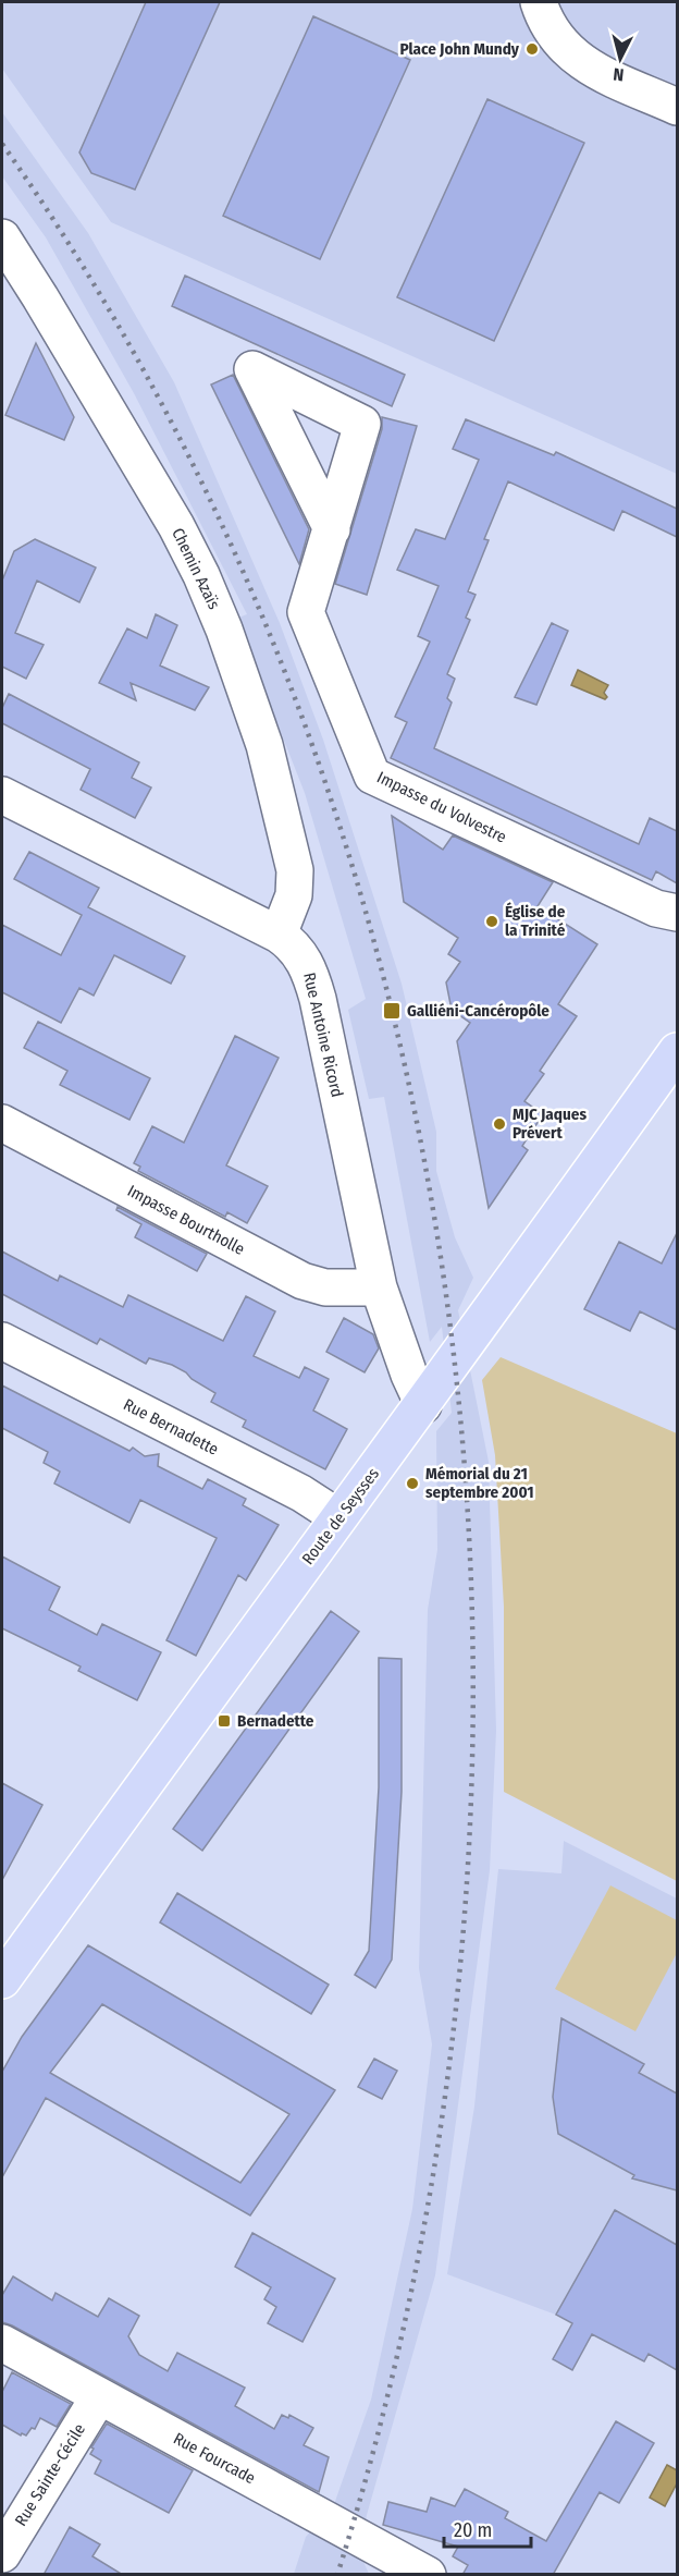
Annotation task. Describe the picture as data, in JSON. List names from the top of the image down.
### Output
{
  "streets": {
    "main road": ["Route de Seysses"],
    "street": [
      "Chemin Azaïs",
      "Impasse du Volvestre",
      "Rue Antoine Ricord",
      "Impasse Bourtholle",
      "Rue Bernadette",
      "Rue Fourcade",
      "Rue Sainte-Cécile"
    ]
  },
  "crossings": [
    ["Chemin Azaïs", "Rue Antoine Ricord"],
    ["Rue Antoine Ricord", "Impasse Bourtholle"],
    ["Rue Antoine Ricord", "Route de Seysses"],
    ["Rue Bernadette", "Route de Seysses"],
    ["Rue Fourcade", "Rue Sainte-Cécile"]
  ],
  "places": {
    "other": [
      "Place John Mundy",
      "Église de la Trinité",
      "MJC Jaques Prévert",
      "Mémorial du 21 septembre 2001"
    ],
    "transit": ["Galliéni-Cancéropôle", "Bernadette"]
  },
  "scale_bar": "20 m",
  "north": "bottom"
}
